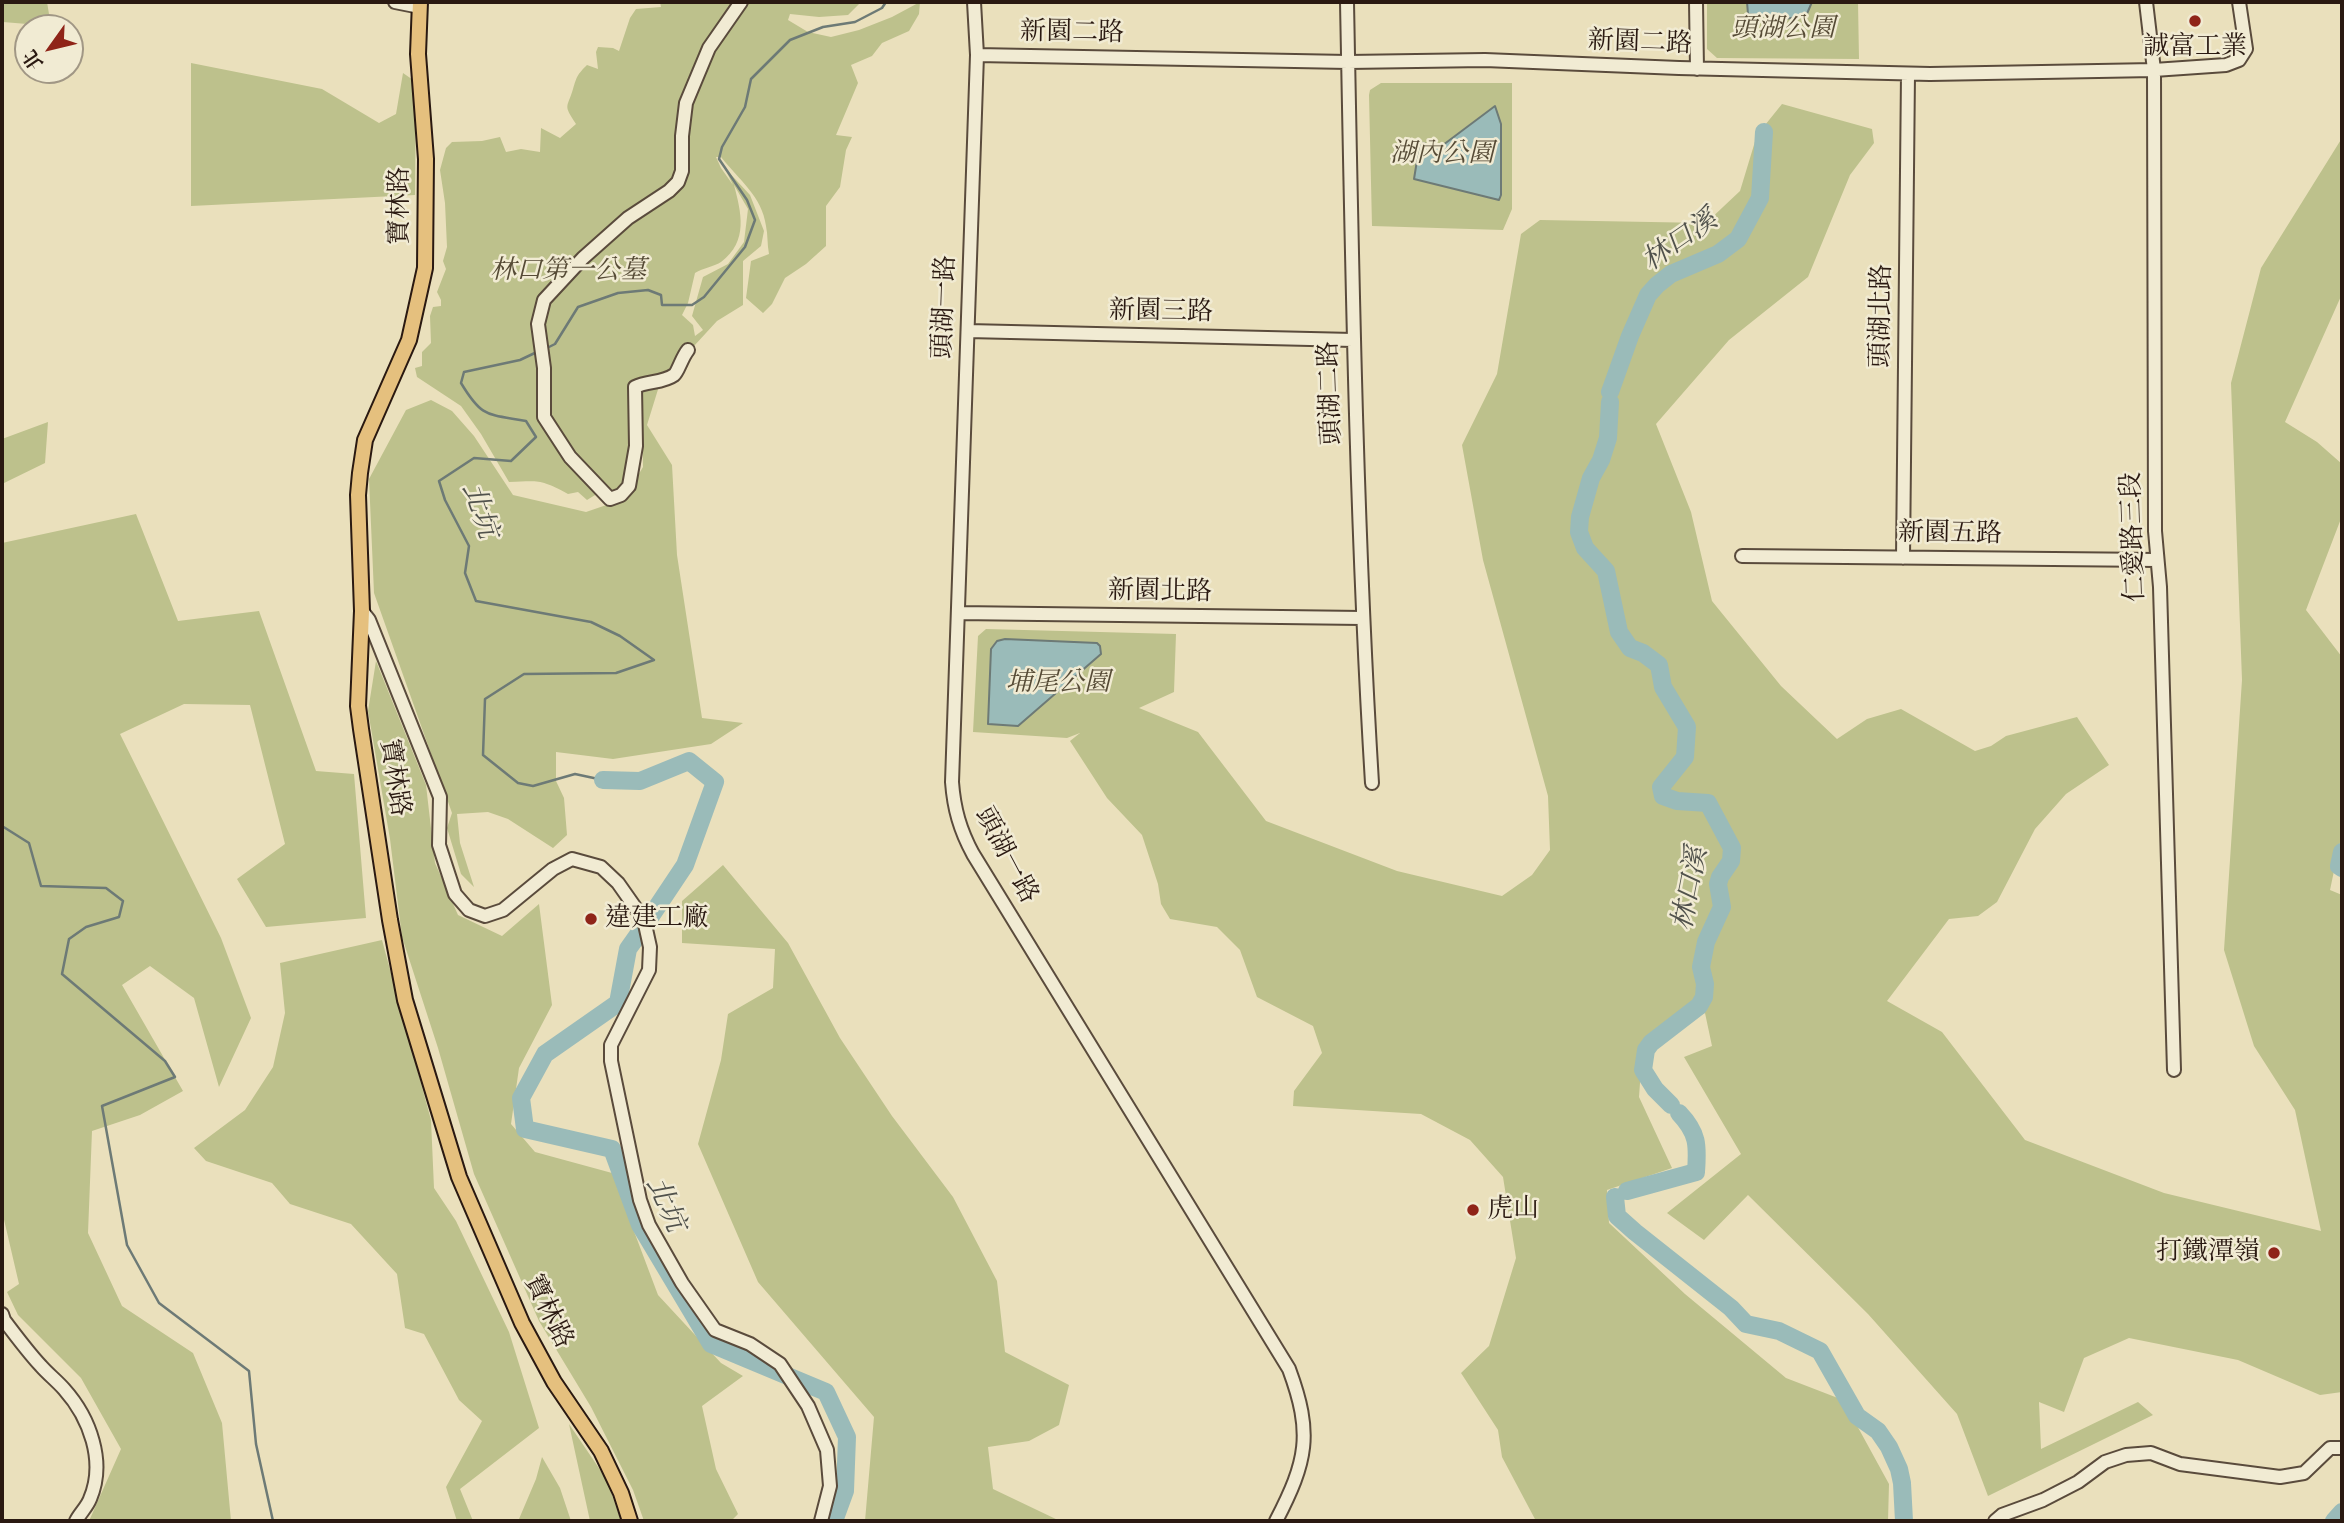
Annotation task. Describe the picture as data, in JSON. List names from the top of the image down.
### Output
{
  "streets": {
    "main road": ["寶林路"],
    "street": [
      "新園二路",
      "頭湖一路",
      "新園三路",
      "頭湖北路",
      "頭湖二路",
      "新園五路",
      "仁愛路三段",
      "新園北路"
    ]
  },
  "crossings": [
    ["新園二路", "頭湖一路"],
    ["新園二路", "頭湖北路"],
    ["新園二路", "頭湖二路"],
    ["新園二路", "仁愛路三段"],
    ["頭湖一路", "新園三路"],
    ["頭湖一路", "新園北路"],
    ["新園三路", "頭湖二路"],
    ["頭湖北路", "新園五路"],
    ["頭湖二路", "新園北路"],
    ["新園五路", "仁愛路三段"]
  ],
  "water": ["林口溪", "北坑"],
  "parks": [
    "頭湖公園",
    "湖內公園",
    "林口第一公墓",
    "埔尾公園"
  ],
  "places": [
    "誠富工業",
    "違建工廠",
    "虎山",
    "打鐵潭嶺"
  ],
  "north": "bottom left"
}
